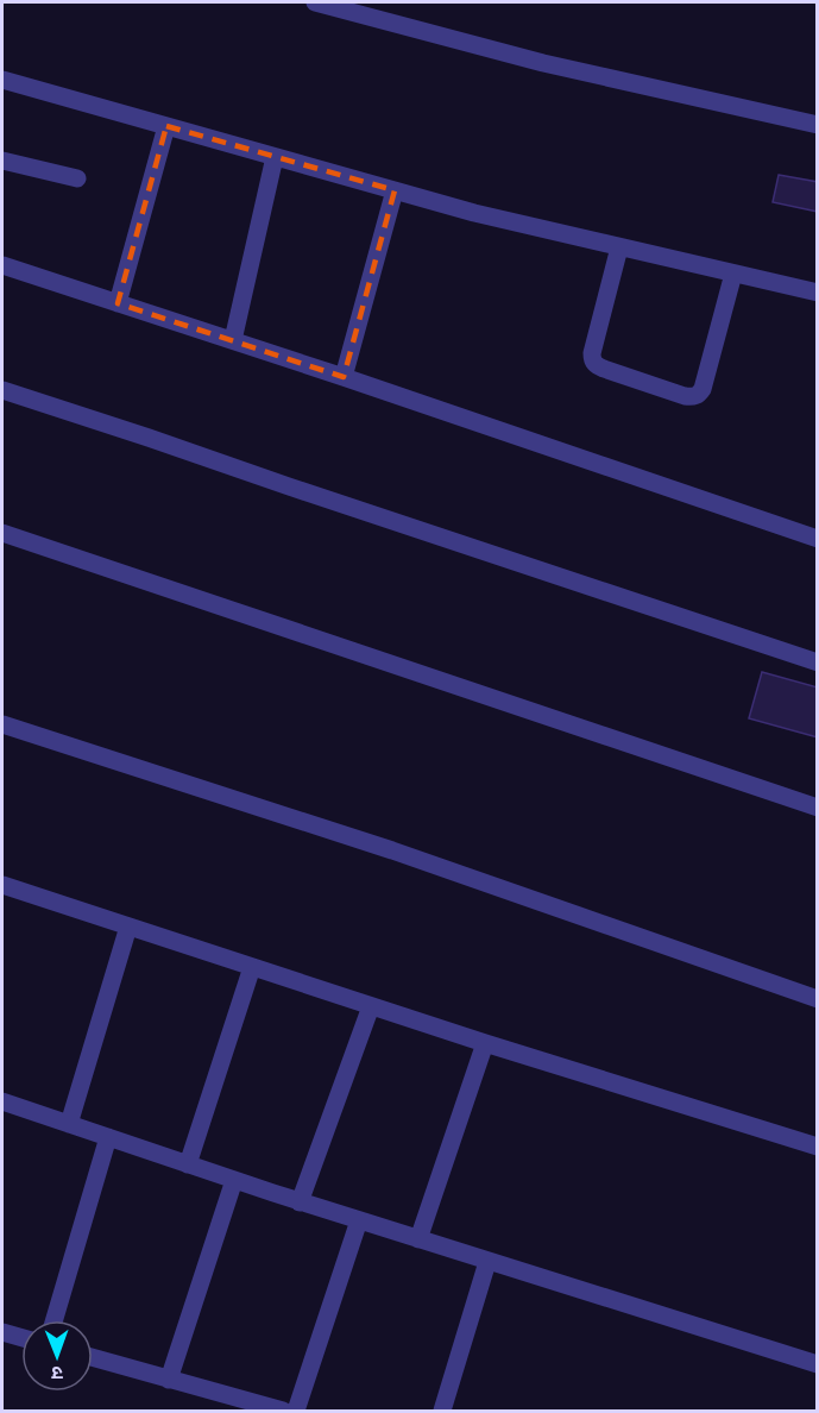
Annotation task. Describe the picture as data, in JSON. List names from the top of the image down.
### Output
{
  "north": "bottom"
}
